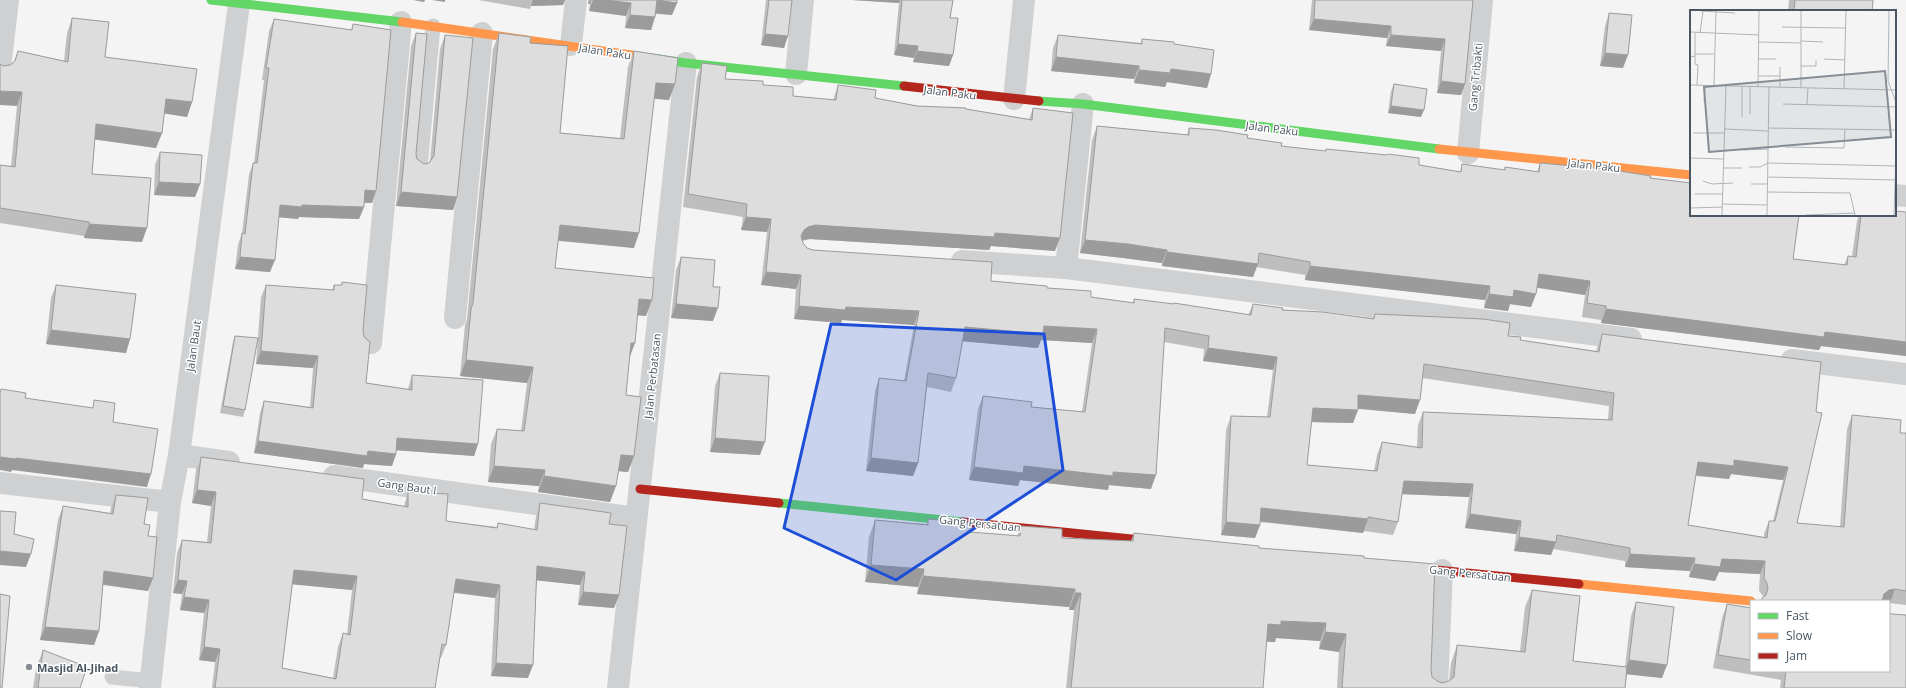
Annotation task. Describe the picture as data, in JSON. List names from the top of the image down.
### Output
{
  "streets": {
    "street": [
      "Jalan Paku",
      "Gang Tribakti",
      "Jalan Baut",
      "Jalan Perbatasan",
      "Gang Baut I",
      "Gang Persatuan"
    ]
  },
  "crossings": [
    ["Jalan Paku", "Gang Tribakti"],
    ["Jalan Paku", "Jalan Baut"],
    ["Jalan Paku", "Jalan Perbatasan"],
    ["Jalan Perbatasan", "Gang Baut I"],
    ["Jalan Perbatasan", "Gang Persatuan"]
  ],
  "places": ["Masjid Al-Jihad"],
  "legend": ["Fast", "Slow", "Jam"]
}
